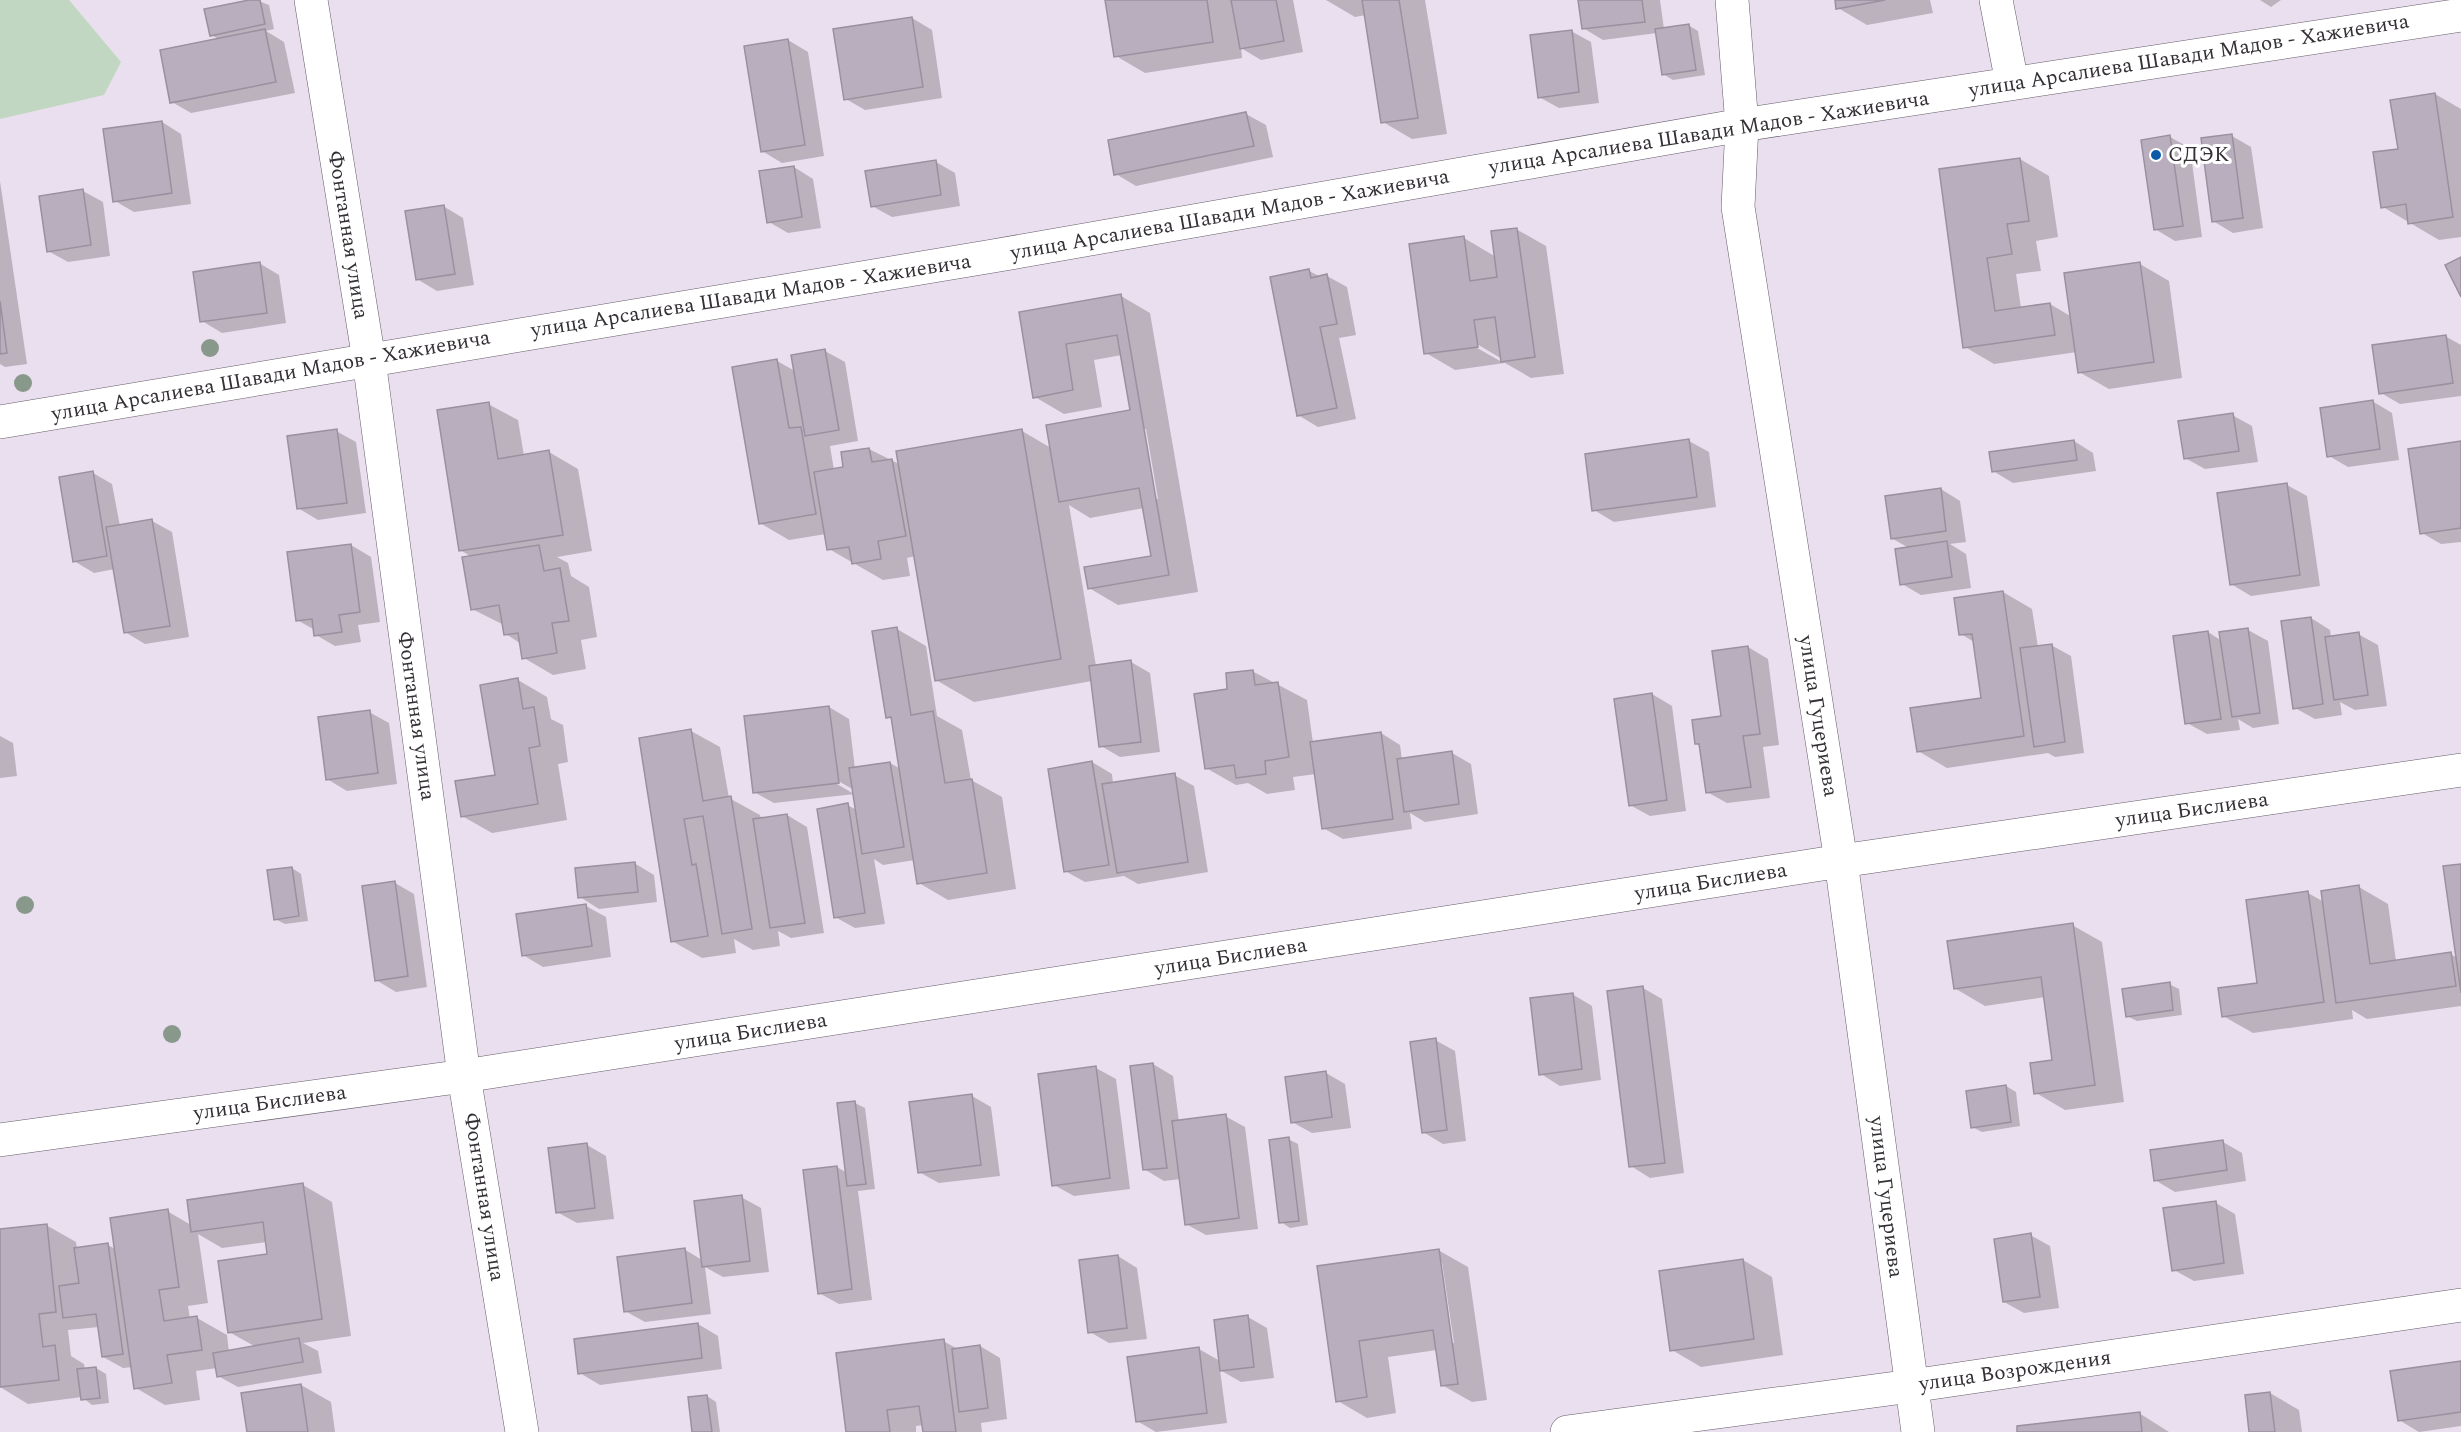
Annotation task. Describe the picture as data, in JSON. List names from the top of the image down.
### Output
{
  "streets": {
    "street": [
      "улица Арсалиева Шавади Мадов - Хажиевича",
      "Фонтанная улица",
      "улица Гуцериева",
      "улица Бислиева",
      "улица Возрождения"
    ]
  },
  "crossings": [
    ["улица Арсалиева Шавади Мадов - Хажиевича", "Фонтанная улица"],
    ["улица Арсалиева Шавади Мадов - Хажиевича", "улица Гуцериева"],
    ["Фонтанная улица", "улица Бислиева"],
    ["улица Гуцериева", "улица Бислиева"],
    ["улица Гуцериева", "улица Возрождения"]
  ],
  "places": ["СДЭК"]
}
